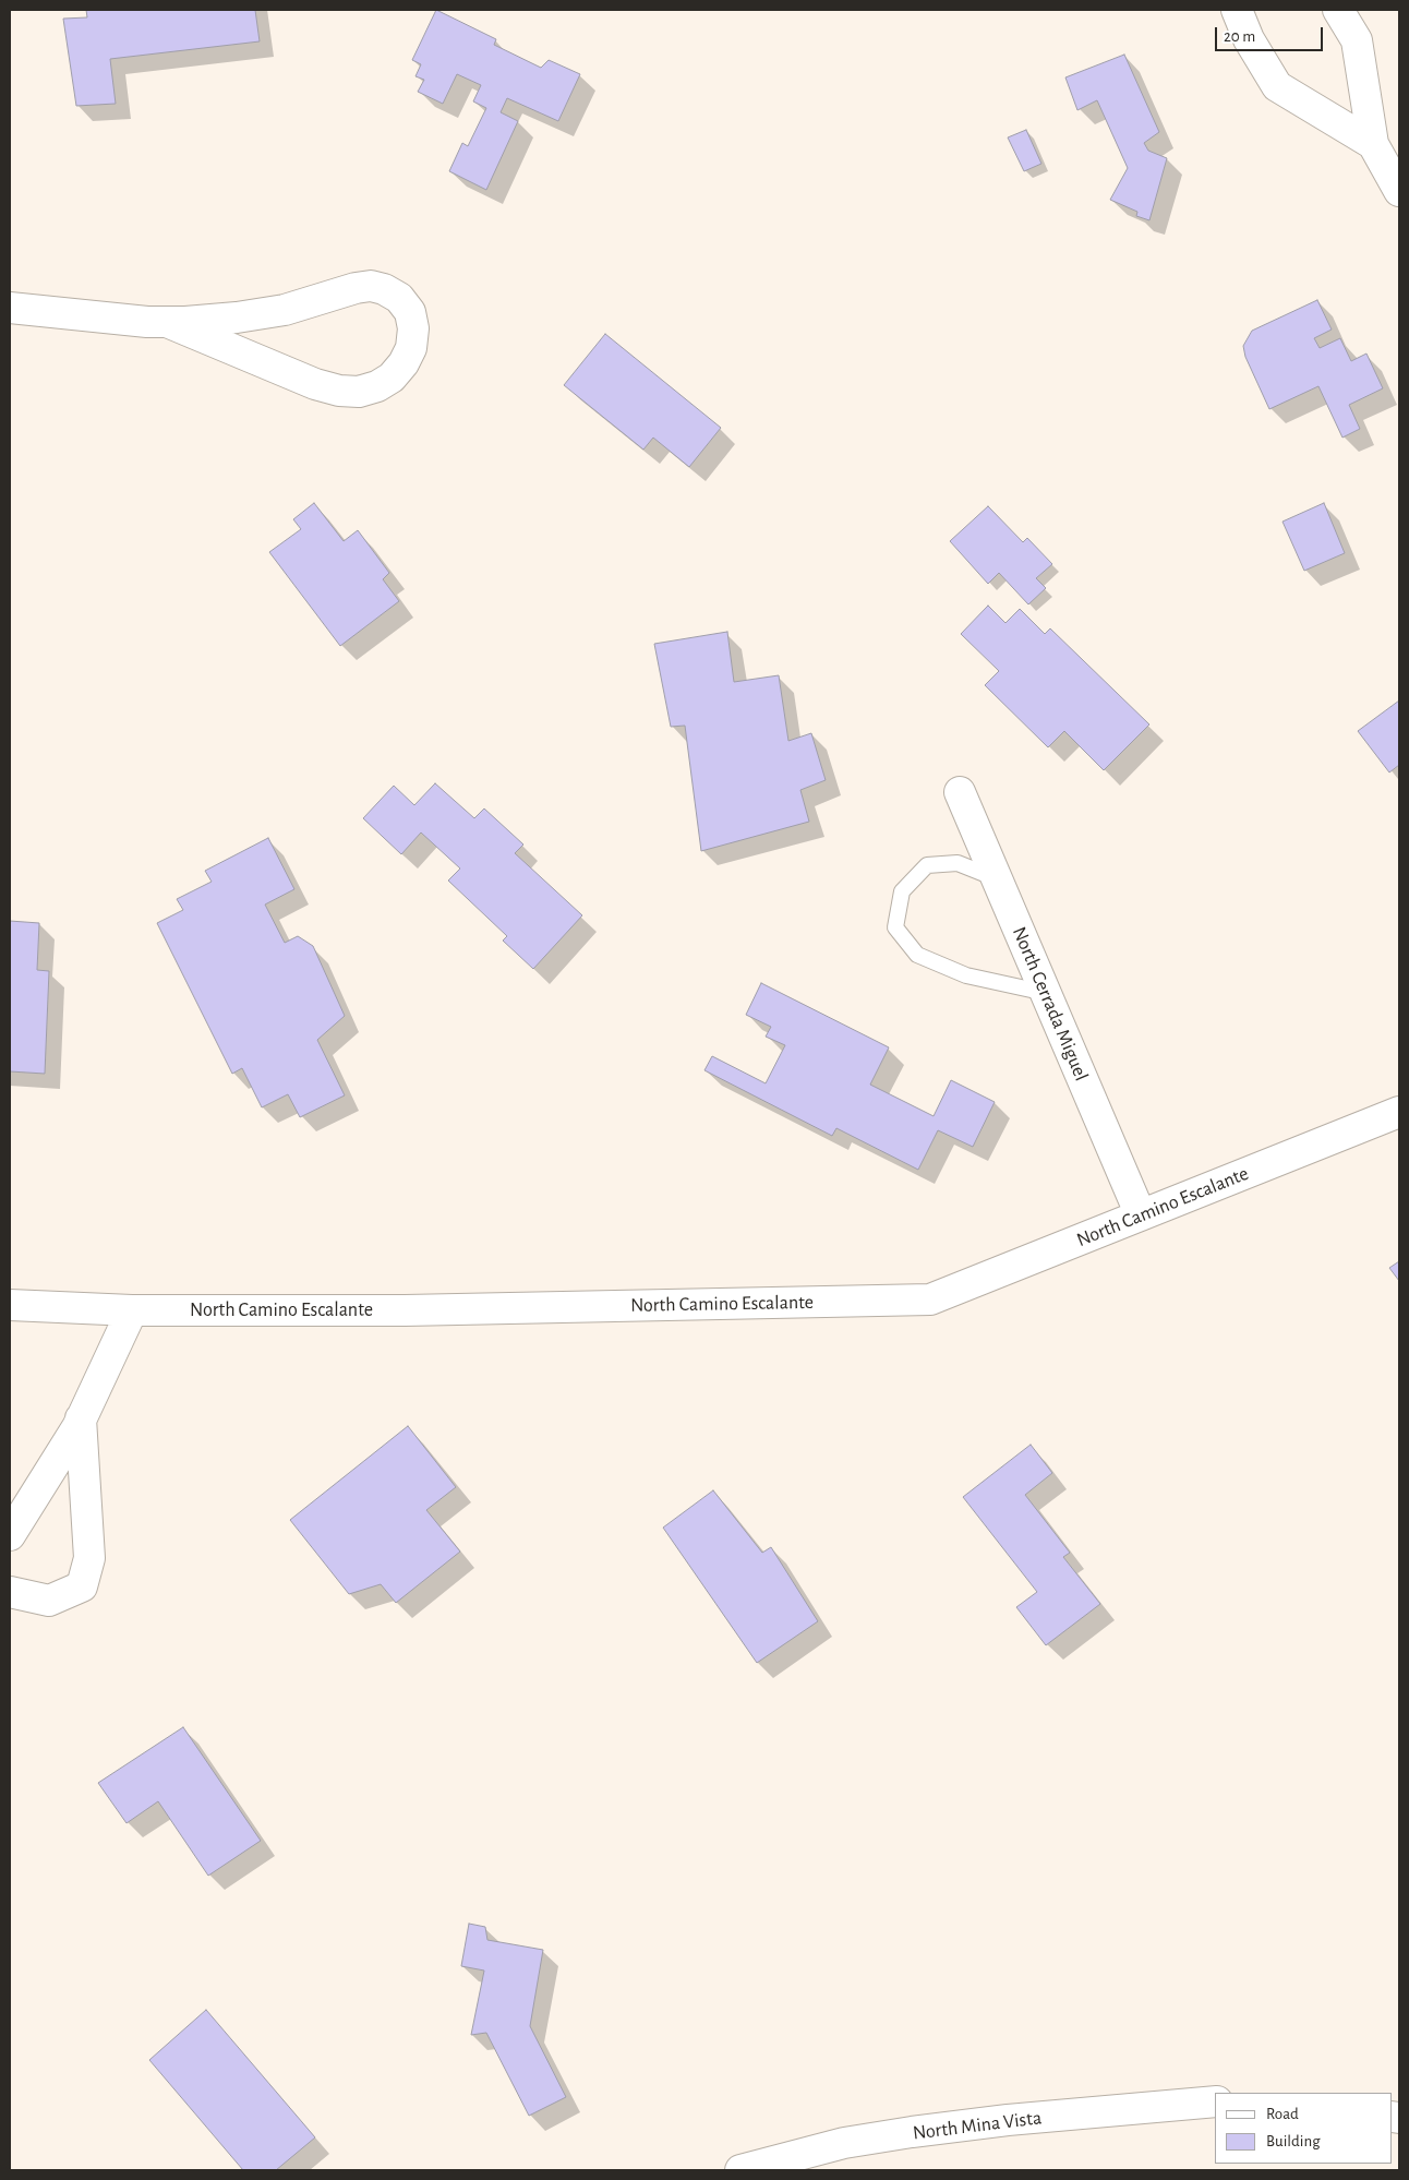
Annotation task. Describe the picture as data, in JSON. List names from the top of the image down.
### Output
{
  "streets": {
    "street": ["North Cerrada Miguel", "North Camino Escalante", "North Mina Vista"]
  },
  "crossings": [
    ["North Cerrada Miguel", "North Camino Escalante"]
  ],
  "legend": ["Road", "Building"],
  "scale_bar": "20 m"
}
